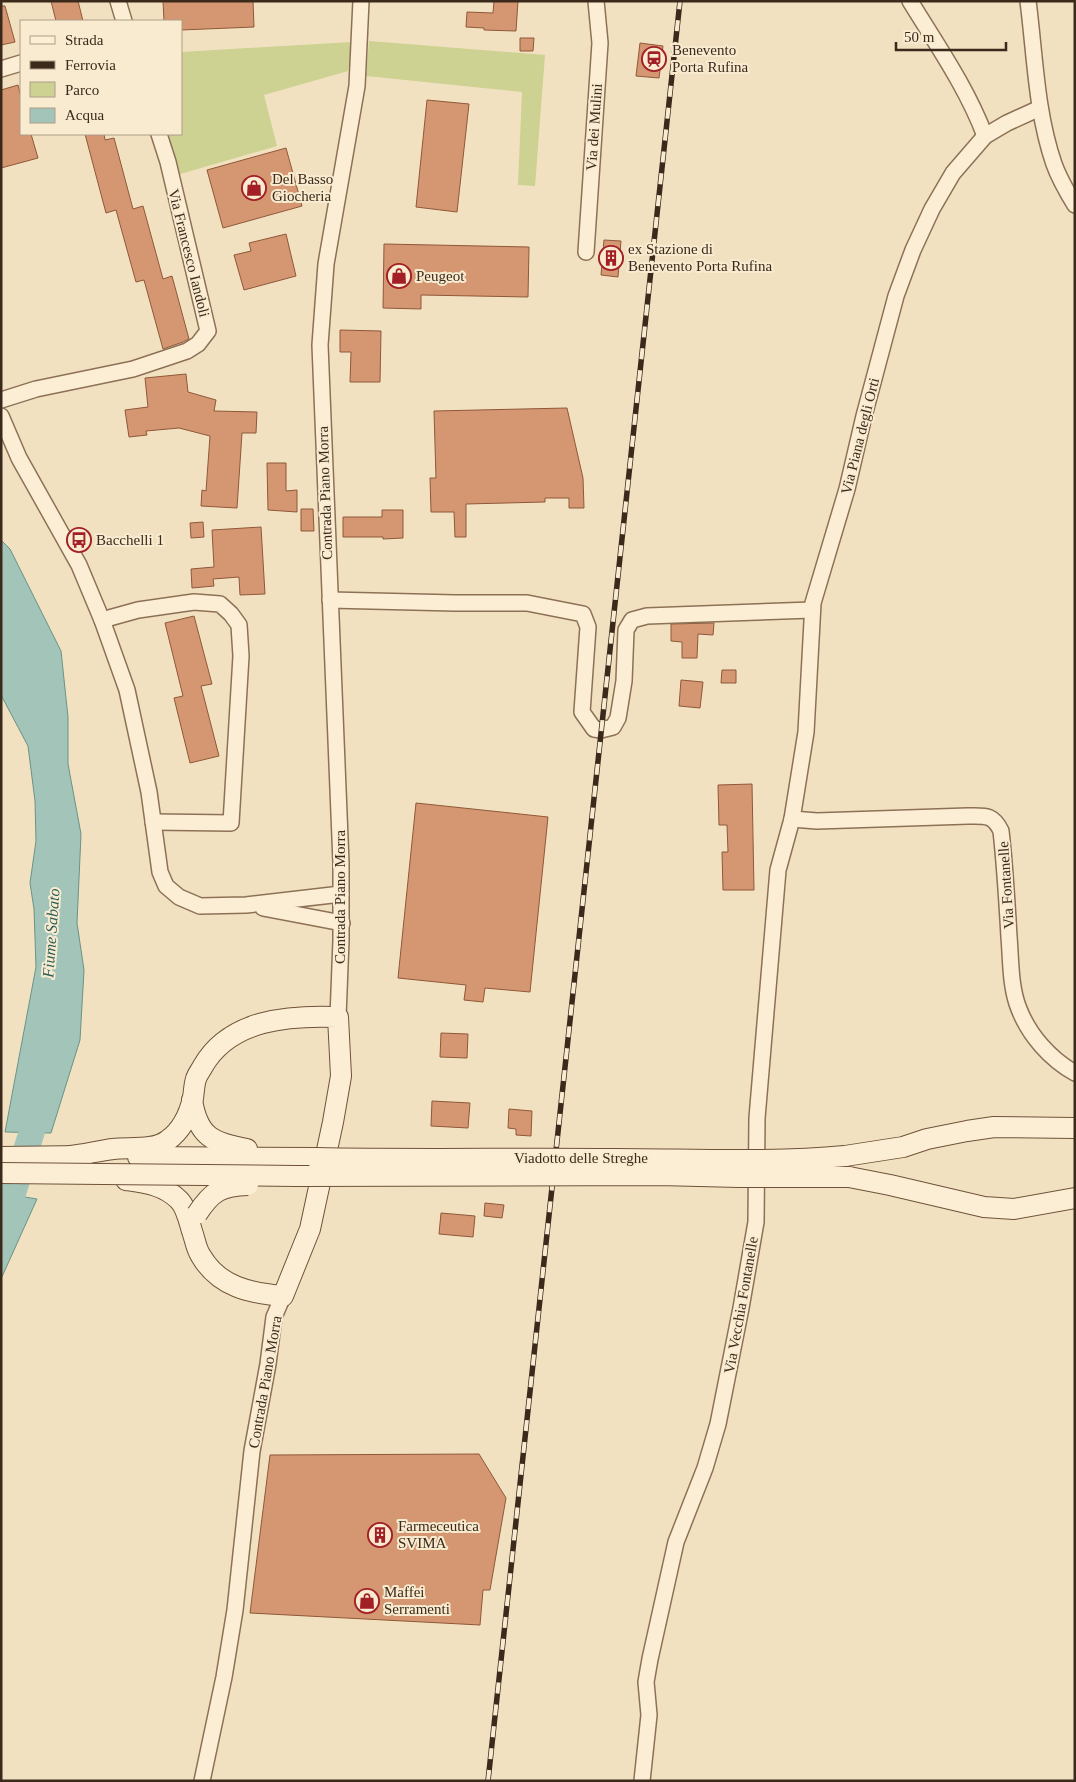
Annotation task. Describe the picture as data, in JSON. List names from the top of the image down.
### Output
{
  "streets": {
    "main road": ["Contrada Piano Morra", "Viadotto delle Streghe"],
    "street": [
      "Via dei Mulini",
      "Via Francesco Iandoli",
      "Via Piana degli Orti",
      "Via Fontanelle",
      "Via Vecchia Fontanelle"
    ]
  },
  "crossings": [
    ["Via Piana degli Orti", "Via Fontanelle"],
    ["Via Piana degli Orti", "Via Vecchia Fontanelle"],
    ["Via Fontanelle", "Via Vecchia Fontanelle"]
  ],
  "water": ["Fiume Sabato"],
  "places": {
    "station": ["Benevento Porta Rufina"],
    "shop": ["Del Basso Giocheria", "Peugeot", "Maffei Serramenti"],
    "building": ["ex Stazione di Benevento Porta Rufina", "Farmeceutica SVIMA"],
    "bus stop": ["Bacchelli 1"]
  },
  "legend": [
    "Strada",
    "Ferrovia",
    "Parco",
    "Acqua"
  ],
  "scale_bar": "50 m"
}
